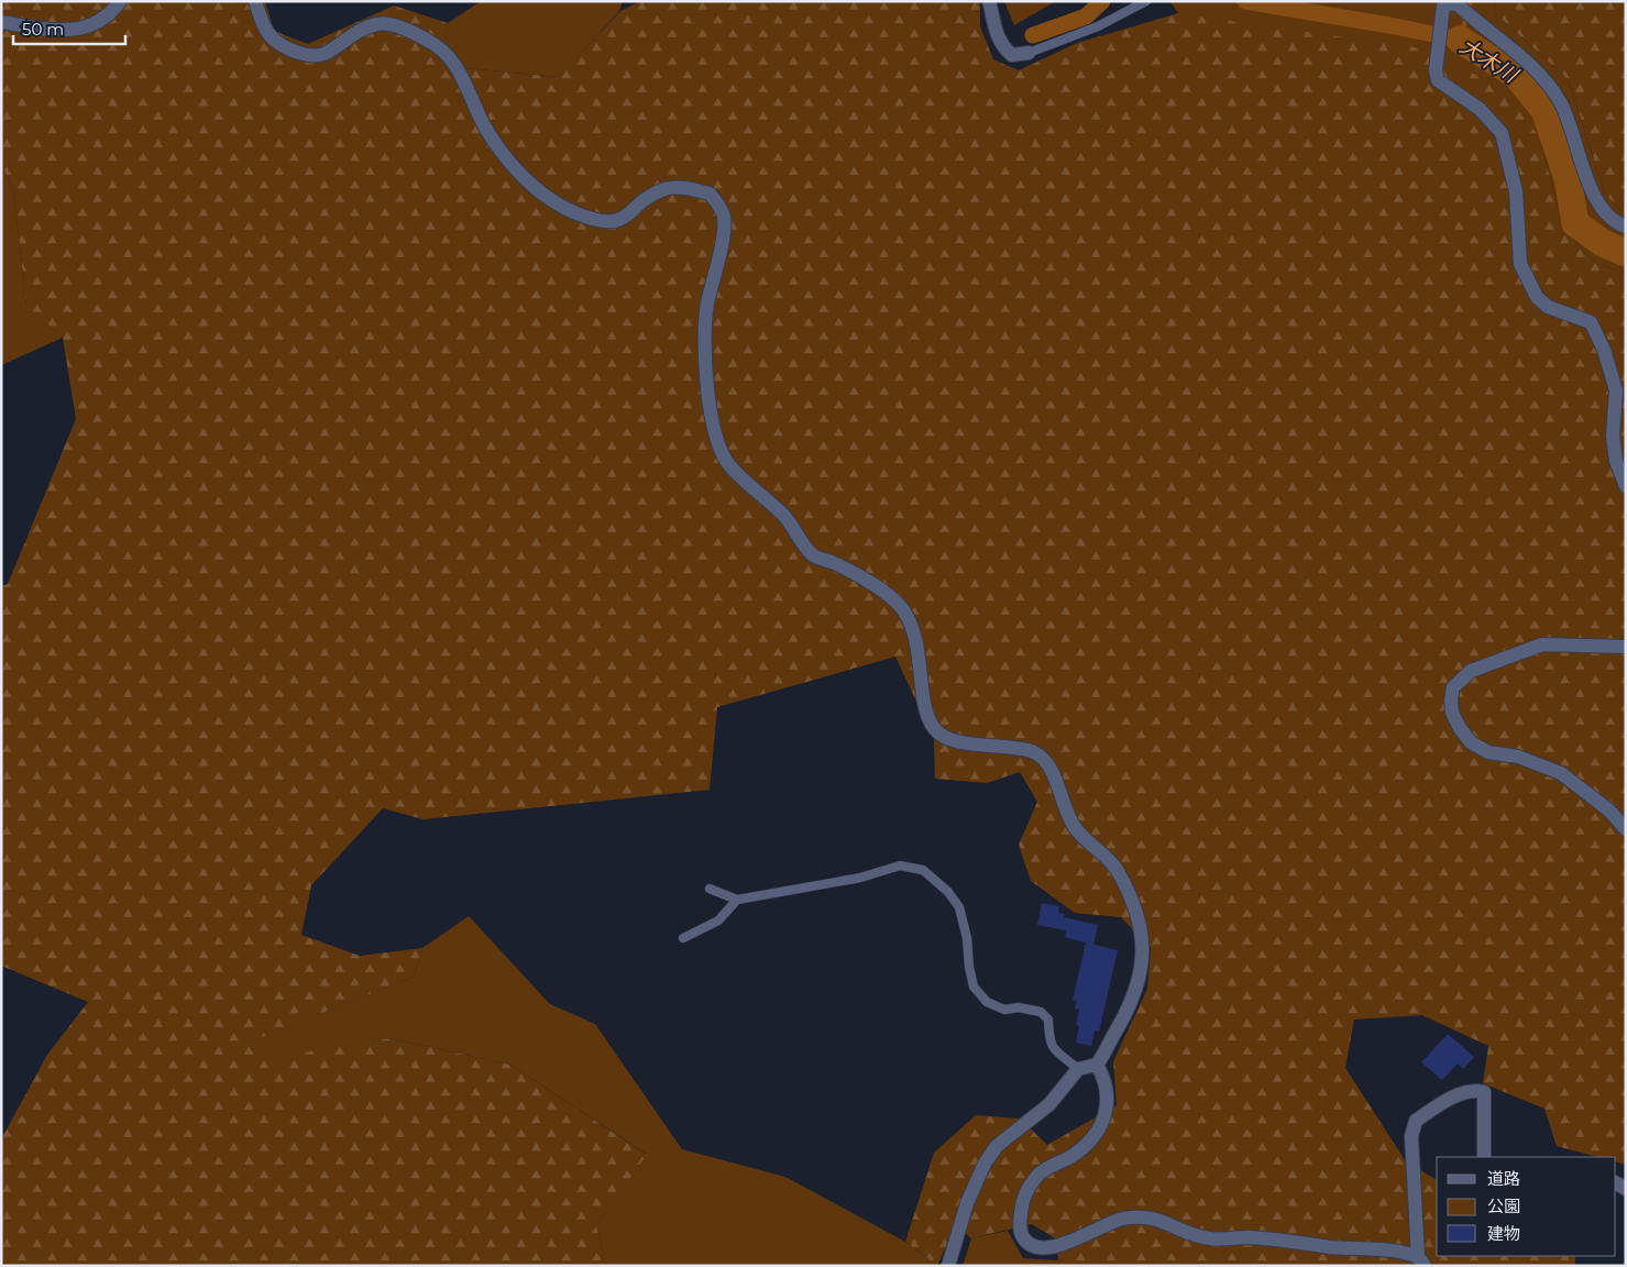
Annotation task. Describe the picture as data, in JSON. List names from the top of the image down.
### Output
{
  "water": ["大木川"],
  "legend": ["道路", "公園", "建物"],
  "scale_bar": "50 m"
}
